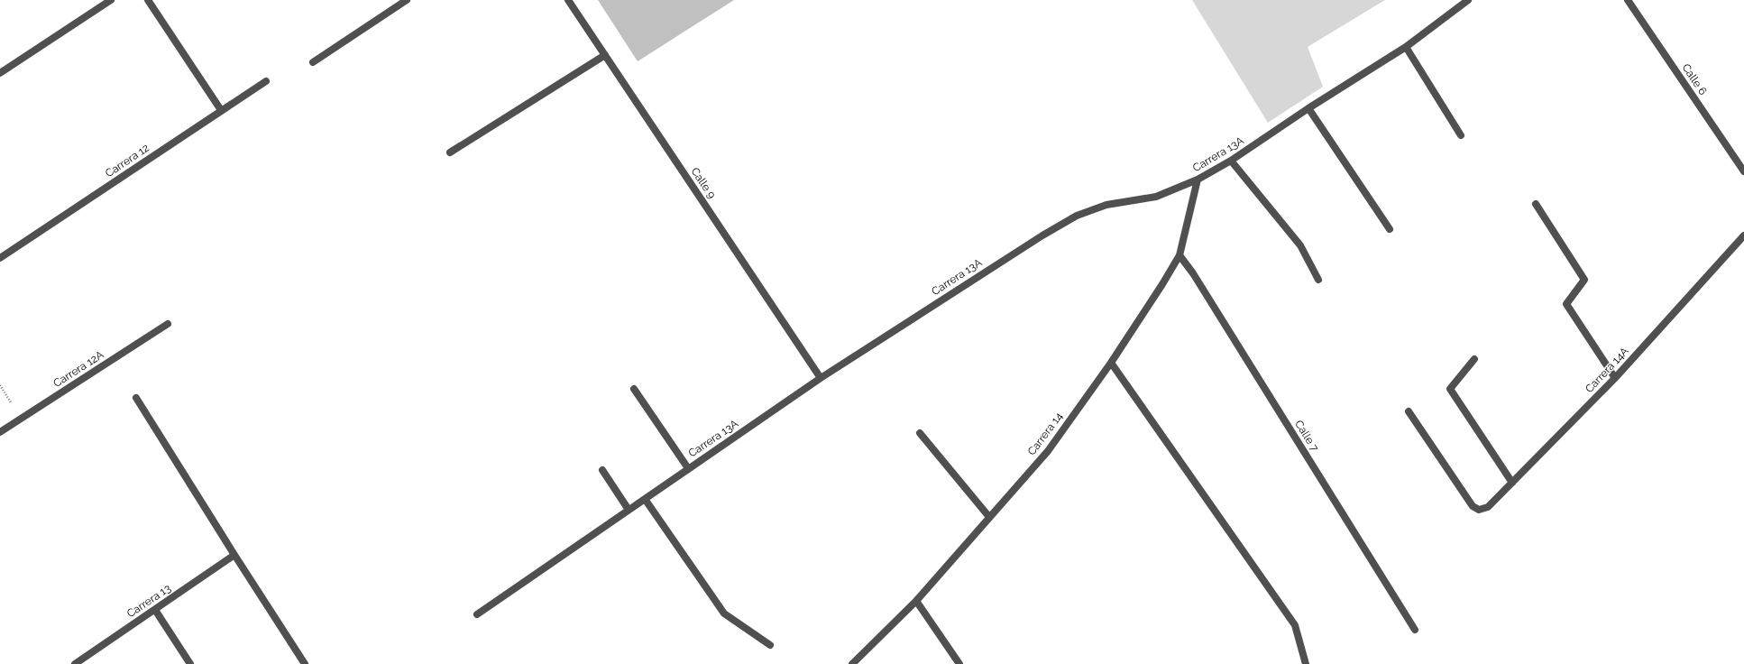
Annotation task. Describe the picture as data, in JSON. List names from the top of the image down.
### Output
{
  "streets": {
    "street": [
      "Calle 6",
      "Carrera 13A",
      "Carrera 12",
      "Calle 9",
      "Carrera 12A",
      "Carrera 14A",
      "Carrera 14",
      "Calle 7",
      "Carrera 13"
    ]
  },
  "crossings": [
    ["Carrera 13A", "Calle 9"],
    ["Carrera 13A", "Carrera 14"],
    ["Carrera 14", "Calle 7"]
  ]
}
